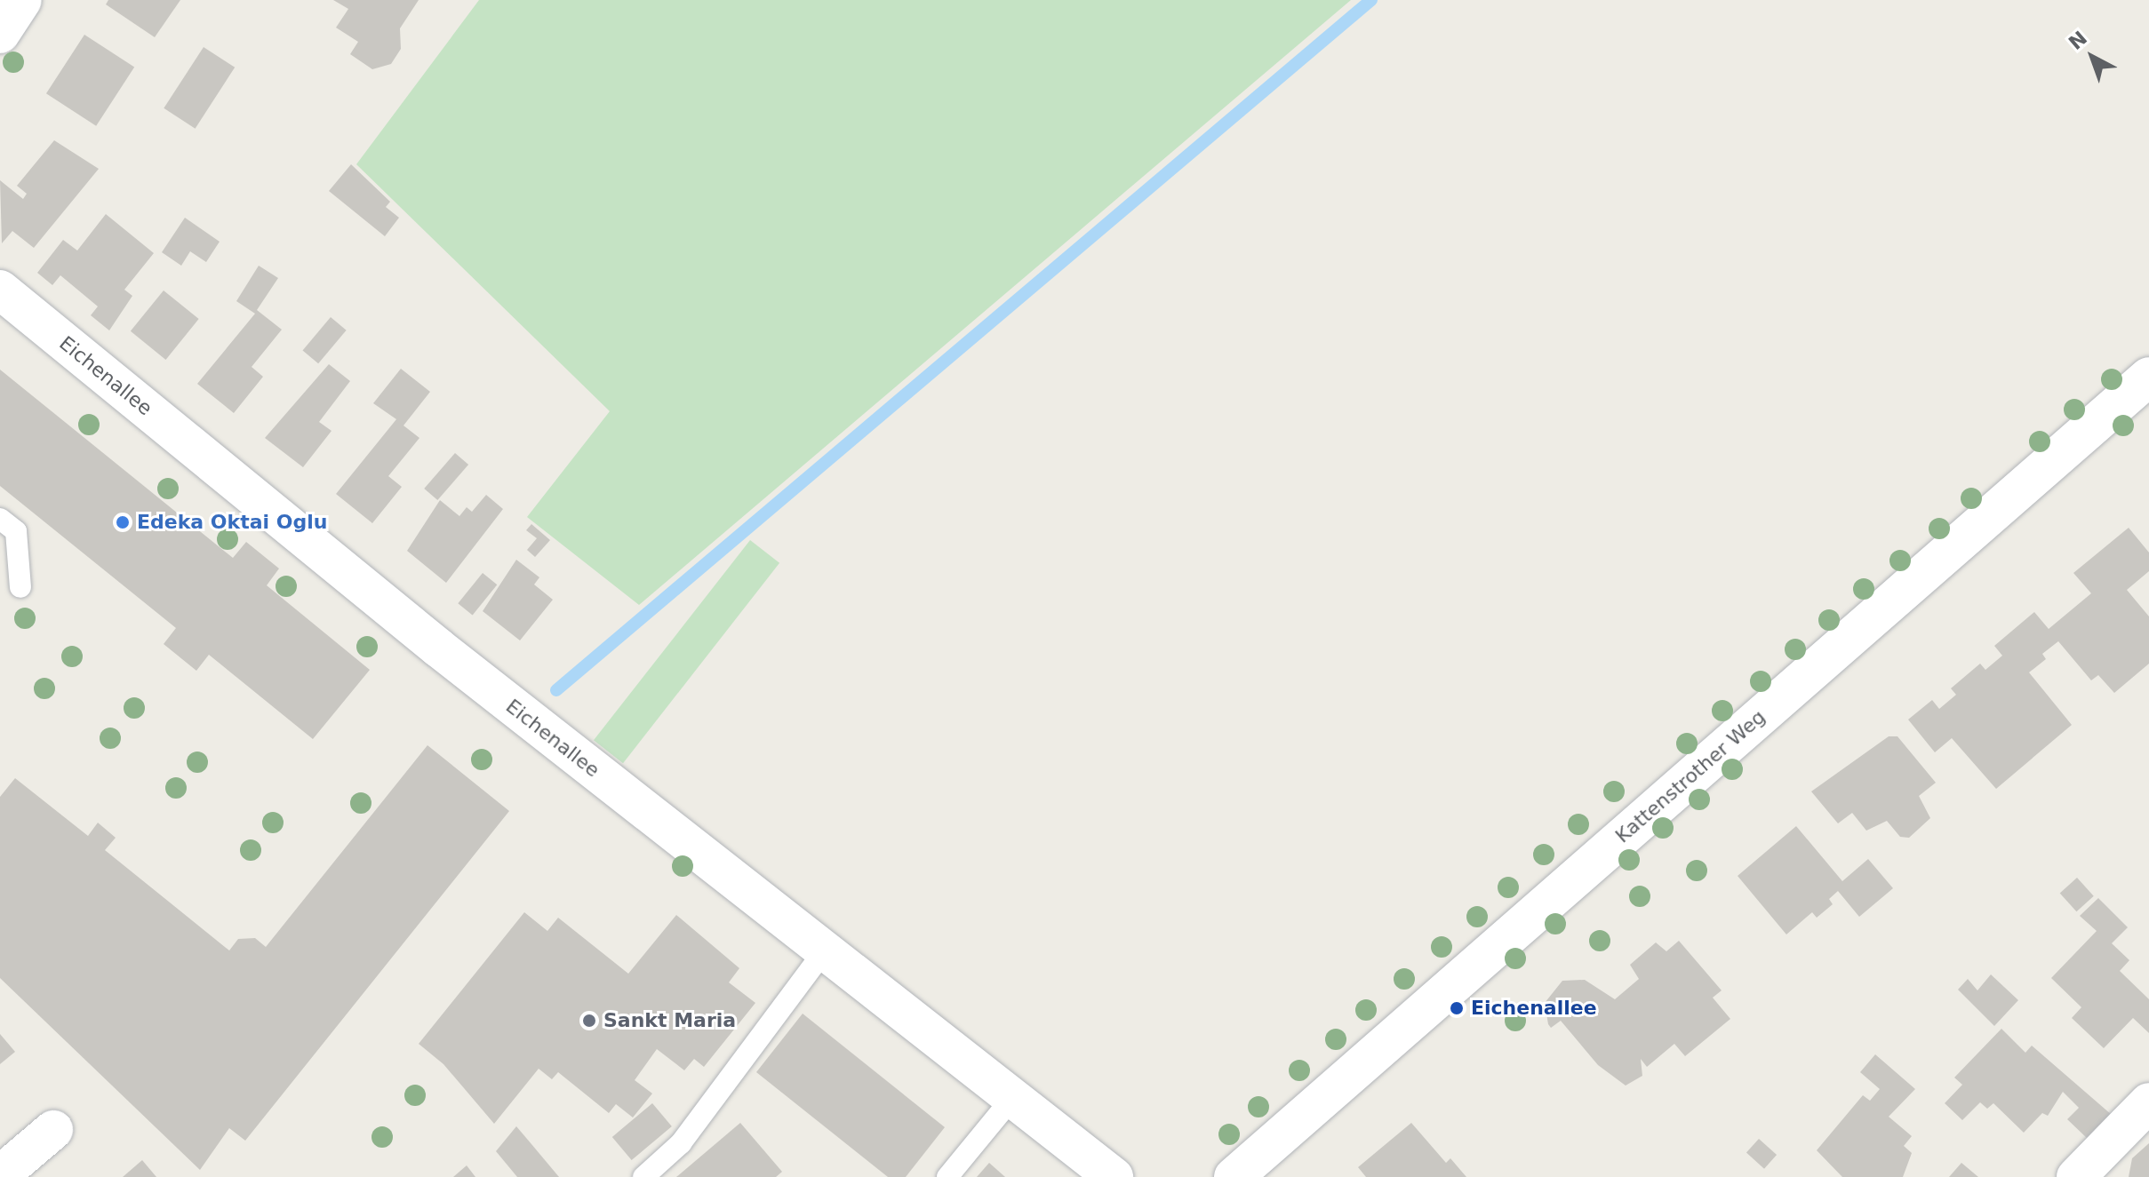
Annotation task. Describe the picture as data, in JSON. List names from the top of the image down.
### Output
{
  "streets": {
    "street": ["Eichenallee", "Kattenstrother Weg"]
  },
  "places": ["Edeka Oktai Oglu", "Eichenallee", "Sankt Maria"],
  "north": "top left"
}
